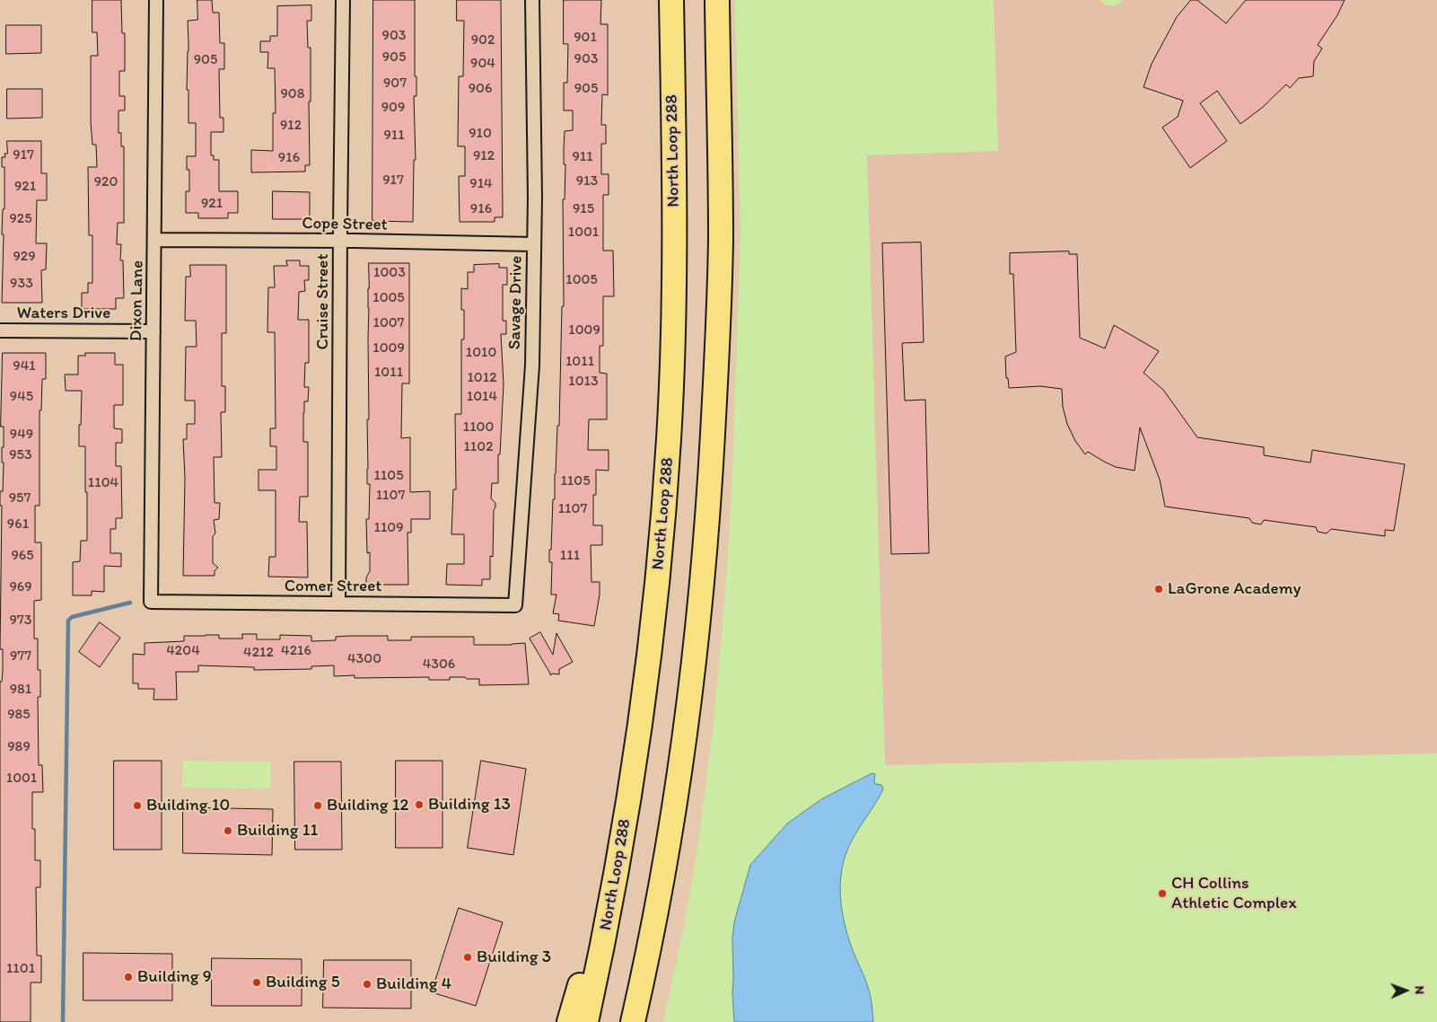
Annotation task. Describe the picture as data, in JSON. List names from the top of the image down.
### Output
{
  "streets": {
    "highway": ["North Loop 288"],
    "street": [
      "Cope Street",
      "Dixon Lane",
      "Cruise Street",
      "Savage Drive",
      "Waters Drive",
      "Comer Street"
    ]
  },
  "crossings": [
    ["Cope Street", "Dixon Lane"],
    ["Cope Street", "Cruise Street"],
    ["Cope Street", "Savage Drive"],
    ["Dixon Lane", "Waters Drive"],
    ["Dixon Lane", "Comer Street"],
    ["Cruise Street", "Comer Street"],
    ["Savage Drive", "Comer Street"]
  ],
  "places": [
    "LaGrone Academy",
    "Building 13",
    "Building 10",
    "Building 12",
    "Building 11",
    "CH Collins Athletic Complex",
    "Building 3",
    "Building 9",
    "Building 5",
    "Building 4"
  ],
  "house_numbers": [
    "903",
    "901",
    "902",
    "905",
    "903",
    "905",
    "904",
    "907",
    "906",
    "905",
    "908",
    "909",
    "912",
    "910",
    "911",
    "917",
    "912",
    "911",
    "916",
    "917",
    "913",
    "920",
    "914",
    "921",
    "921",
    "916",
    "915",
    "925",
    "1001",
    "929",
    "1003",
    "1005",
    "933",
    "1005",
    "1007",
    "1009",
    "1009",
    "1010",
    "1011",
    "941",
    "1011",
    "1012",
    "1013",
    "945",
    "1014",
    "1100",
    "949",
    "1102",
    "953",
    "1105",
    "1105",
    "1104",
    "1107",
    "957",
    "1107",
    "961",
    "1109",
    "965",
    "111",
    "969",
    "973",
    "4204",
    "4216",
    "4212",
    "977",
    "4300",
    "4306",
    "981",
    "985",
    "989",
    "1001",
    "1101"
  ],
  "north": "right"
}
